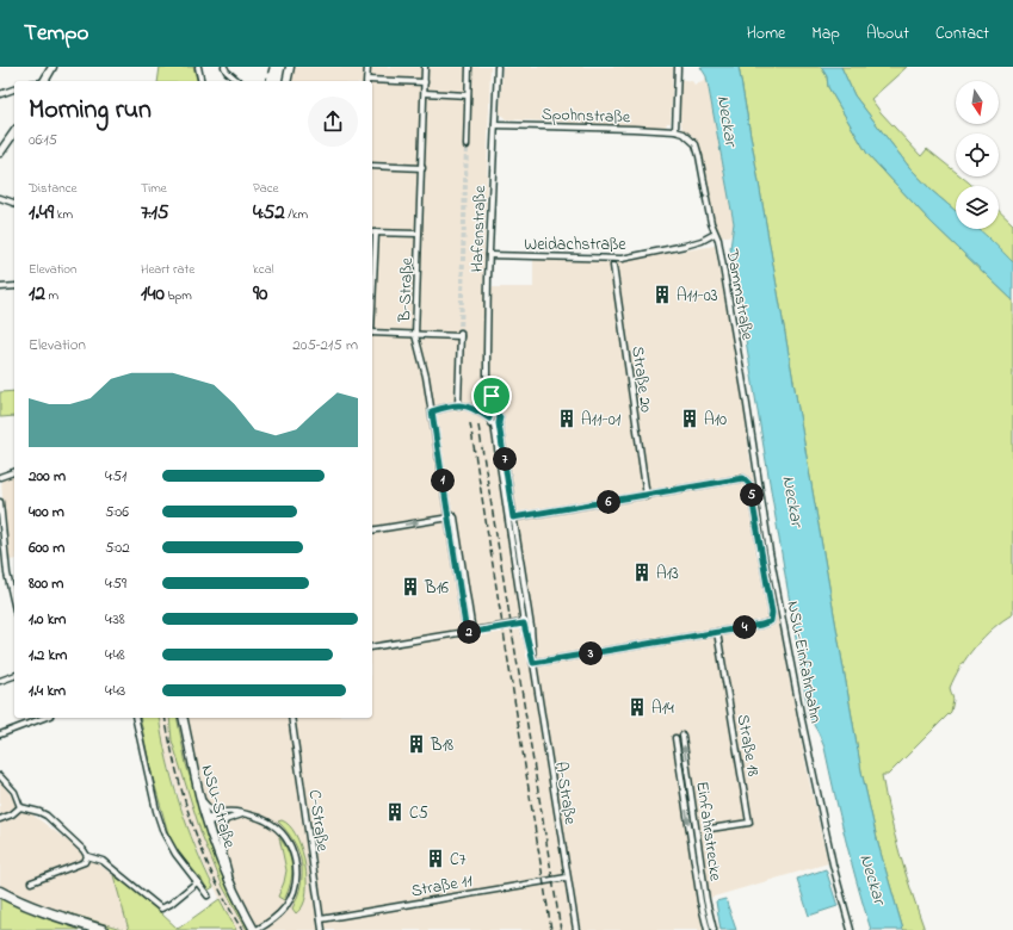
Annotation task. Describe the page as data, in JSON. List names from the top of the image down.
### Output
{
  "streets": {
    "main road": ["NSU-Straße"],
    "street": [
      "Spohnstraße",
      "Hafenstraße",
      "Weidachstraße",
      "B-Straße",
      "Dammstraße",
      "Straße 20",
      "NSU-Einfahrbahn",
      "Straße 18",
      "A-Straße",
      "C-Straße",
      "Einfahrstrecke",
      "Straße 11"
    ]
  },
  "crossings": [
    ["Spohnstraße", "Hafenstraße"],
    ["Spohnstraße", "Dammstraße"],
    ["Hafenstraße", "Weidachstraße"],
    ["Hafenstraße", "A-Straße"],
    ["Weidachstraße", "Dammstraße"],
    ["Dammstraße", "NSU-Einfahrbahn"],
    ["A-Straße", "Straße 11"],
    ["C-Straße", "Straße 11"]
  ],
  "water": ["Neckar"],
  "places": {
    "building": [
      "A11-03",
      "A11-01",
      "A10",
      "A13",
      "B16",
      "A14",
      "B18",
      "C5",
      "C7"
    ]
  },
  "north": "bottom",
  "page": {
    "header": "Tempo",
    "nav": [
      "Home",
      "Map",
      "About",
      "Contact"
    ],
    "heading": ["Morning run", "06:15"],
    "stats": [
      ["Distance", "1.49 km"],
      ["Time", "7:15"],
      ["Pace", "4:52 /km"],
      ["Elevation", "12 m"],
      ["Heart rate", "140 bpm"],
      ["kcal", "90"]
    ],
    "chart": ["Elevation", "205–215 m"],
    "pins": [
      "7",
      "1",
      "5",
      "6",
      "4",
      "2",
      "3"
    ],
    "list": [
      {
        "name": "200 m",
        "note": "4:51"
      },
      {
        "name": "400 m",
        "note": "5:06"
      },
      {
        "name": "600 m",
        "note": "5:02"
      },
      {
        "name": "800 m",
        "note": "4:59"
      },
      {
        "name": "1.0 km",
        "note": "4:38"
      },
      {
        "name": "1.2 km",
        "note": "4:48"
      },
      {
        "name": "1.4 km",
        "note": "4:43"
      }
    ]
  }
}
